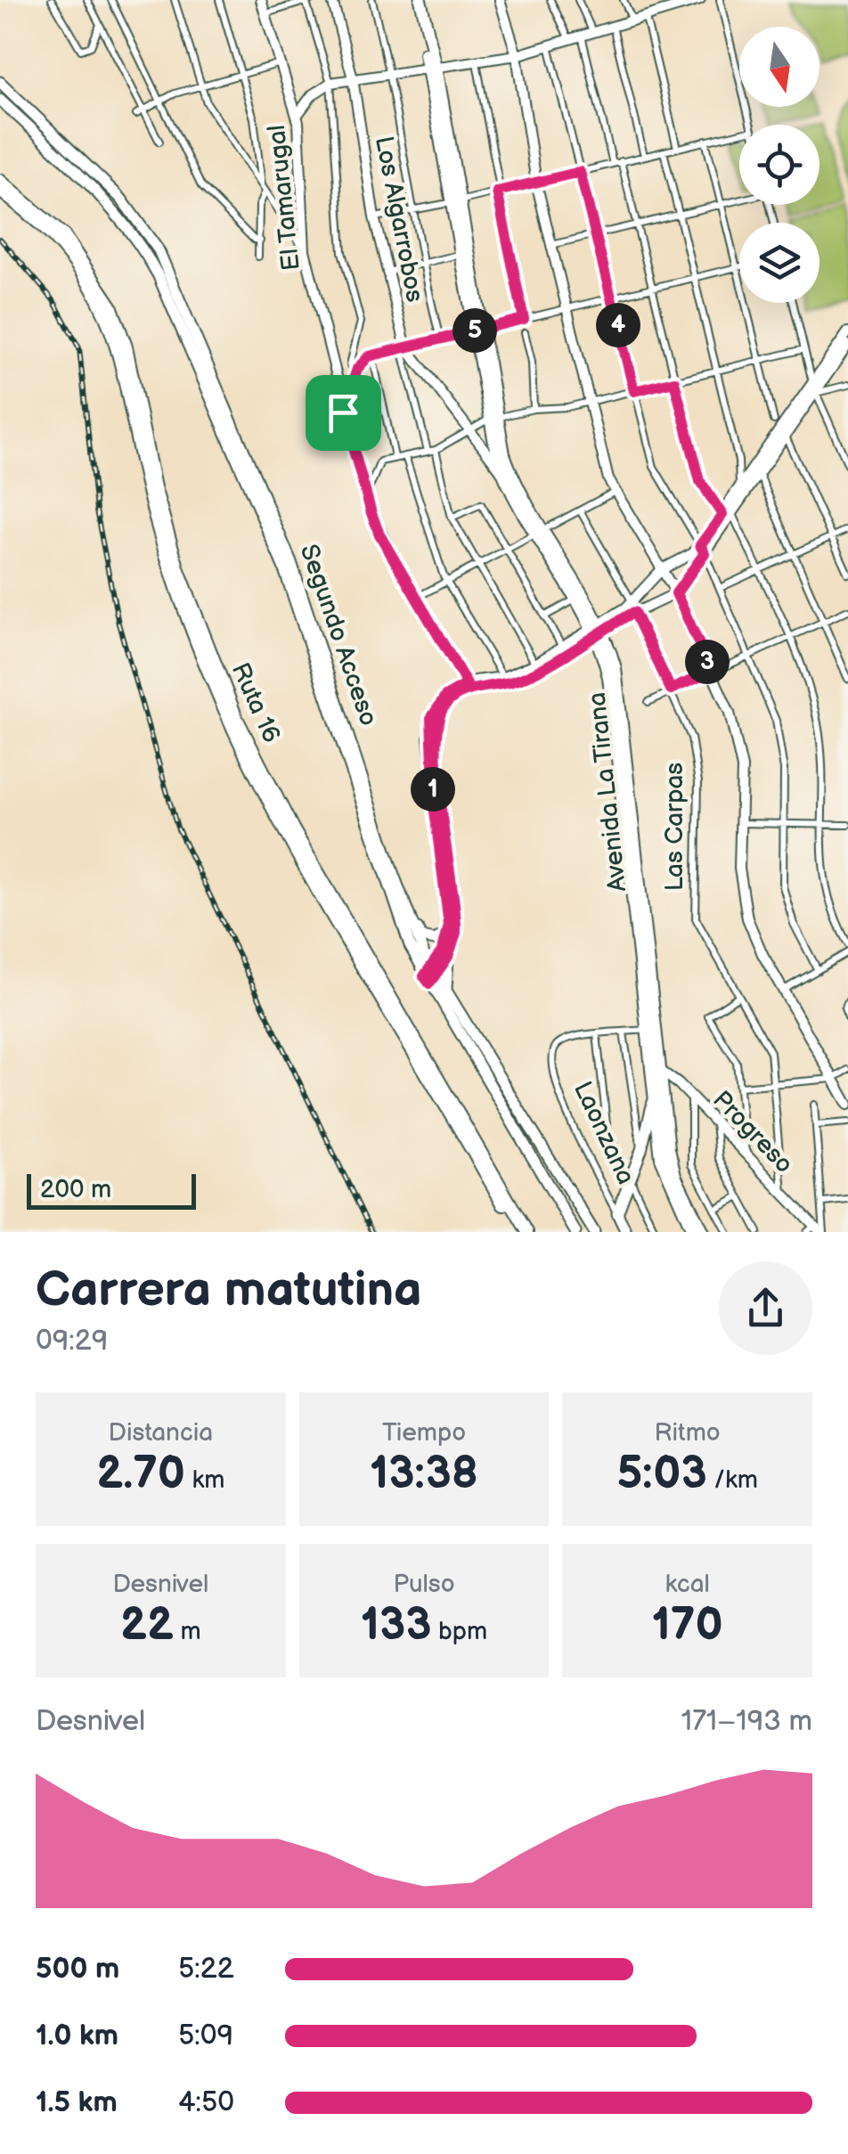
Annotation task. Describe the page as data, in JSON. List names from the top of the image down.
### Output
{
  "streets": {
    "highway": ["Ruta 16", "Avenida La Tirana"],
    "main road": ["Segundo Acceso", "Laonzana"],
    "street": [
      "El Tamarugal",
      "Los Algarrobos",
      "Las Carpas",
      "Progreso"
    ]
  },
  "crossings": [
    ["Los Algarrobos", "Avenida La Tirana"],
    ["Avenida La Tirana", "Progreso"],
    ["Avenida La Tirana", "Laonzana"],
    ["Las Carpas", "Progreso"]
  ],
  "scale_bar": "200 m",
  "north": "bottom",
  "page": {
    "pins": [
      "4",
      "5",
      "3",
      "1"
    ],
    "scale": "200 m",
    "heading": ["Carrera matutina", "09:29"],
    "stats": [
      ["Distancia", "2.70 km"],
      ["Tiempo", "13:38"],
      ["Ritmo", "5:03 /km"],
      ["Desnivel", "22 m"],
      ["Pulso", "133 bpm"],
      ["kcal", "170"]
    ],
    "chart": ["Desnivel", "171–193 m"],
    "list": [
      {
        "name": "500 m",
        "note": "5:22"
      },
      {
        "name": "1.0 km",
        "note": "5:09"
      },
      {
        "name": "1.5 km",
        "note": "4:50"
      }
    ]
  }
}
